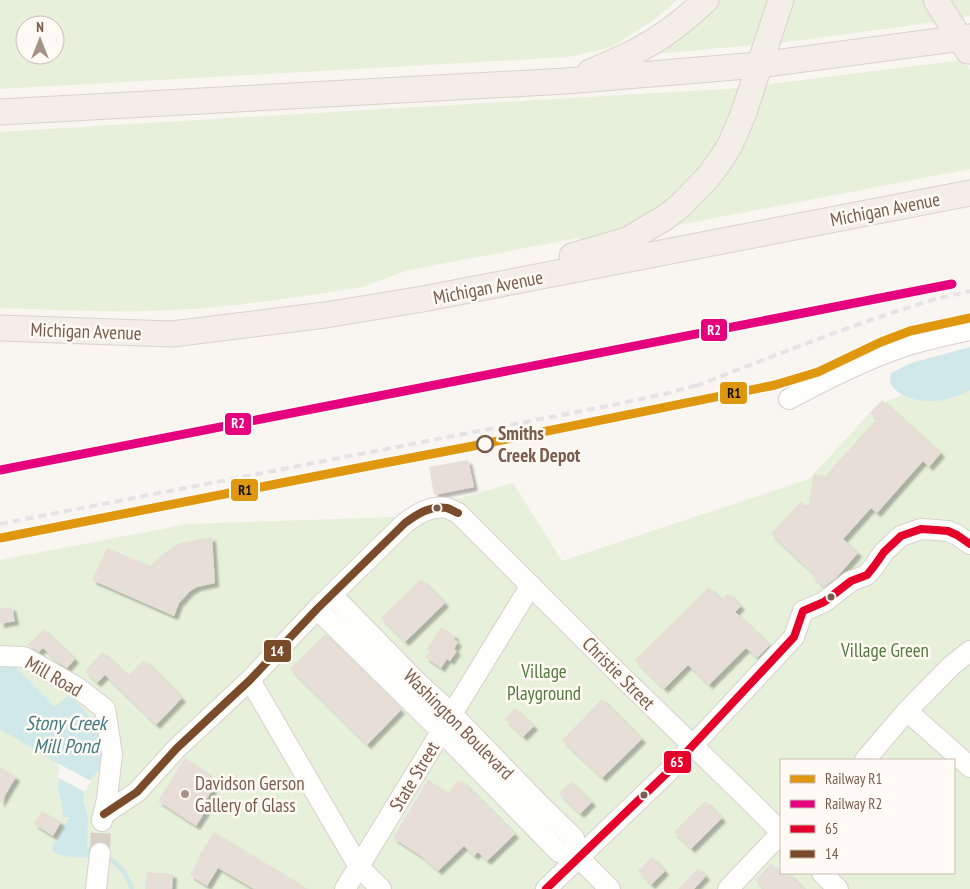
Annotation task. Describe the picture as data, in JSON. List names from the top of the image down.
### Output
{
  "streets": {
    "main road": ["Michigan Avenue"],
    "street": [
      "Christie Street",
      "Mill Road",
      "Washington Boulevard",
      "State Street"
    ]
  },
  "crossings": [
    ["Christie Street", "Washington Boulevard"],
    ["Christie Street", "State Street"],
    ["Washington Boulevard", "State Street"]
  ],
  "water": ["Stony Creek Mill Pond"],
  "parks": ["Village Green", "Village Playground"],
  "places": ["Smiths Creek Depot", "Davidson Gerson Gallery of Glass"],
  "lines": [
    "rail line R2",
    "rail line R1",
    "transit line 14",
    "transit line 65"
  ],
  "legend": [
    "Railway R1",
    "Railway R2",
    "65",
    "14"
  ],
  "north": "top"
}
